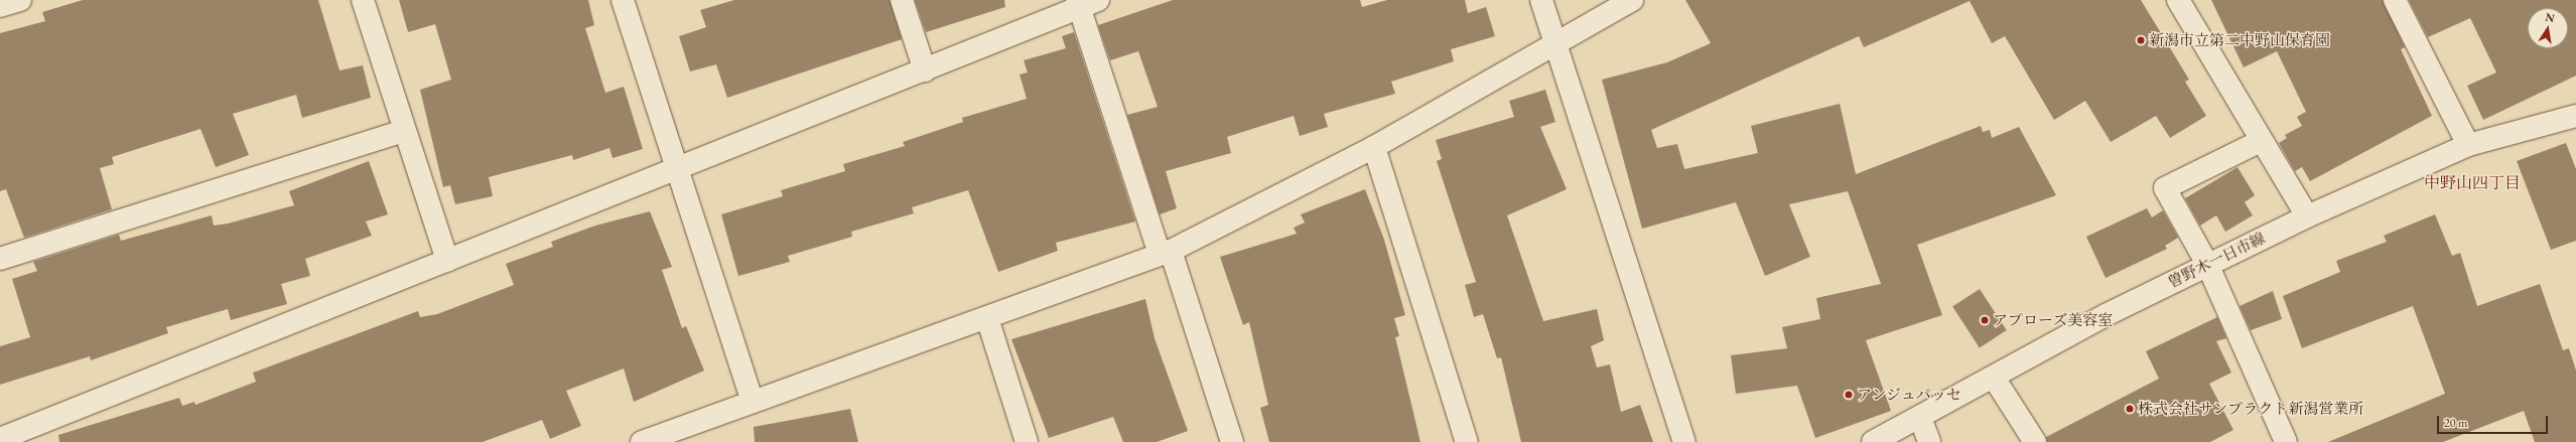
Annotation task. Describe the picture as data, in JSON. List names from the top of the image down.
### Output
{
  "streets": {
    "street": ["曽野木一日市線"]
  },
  "districts": ["中野山四丁目"],
  "places": [
    "新潟市立第二中野山保育園",
    "アプローズ美容室",
    "アンジュパッセ",
    "株式会社サンプラクト新潟営業所"
  ],
  "scale_bar": "20 m",
  "north": "top"
}
